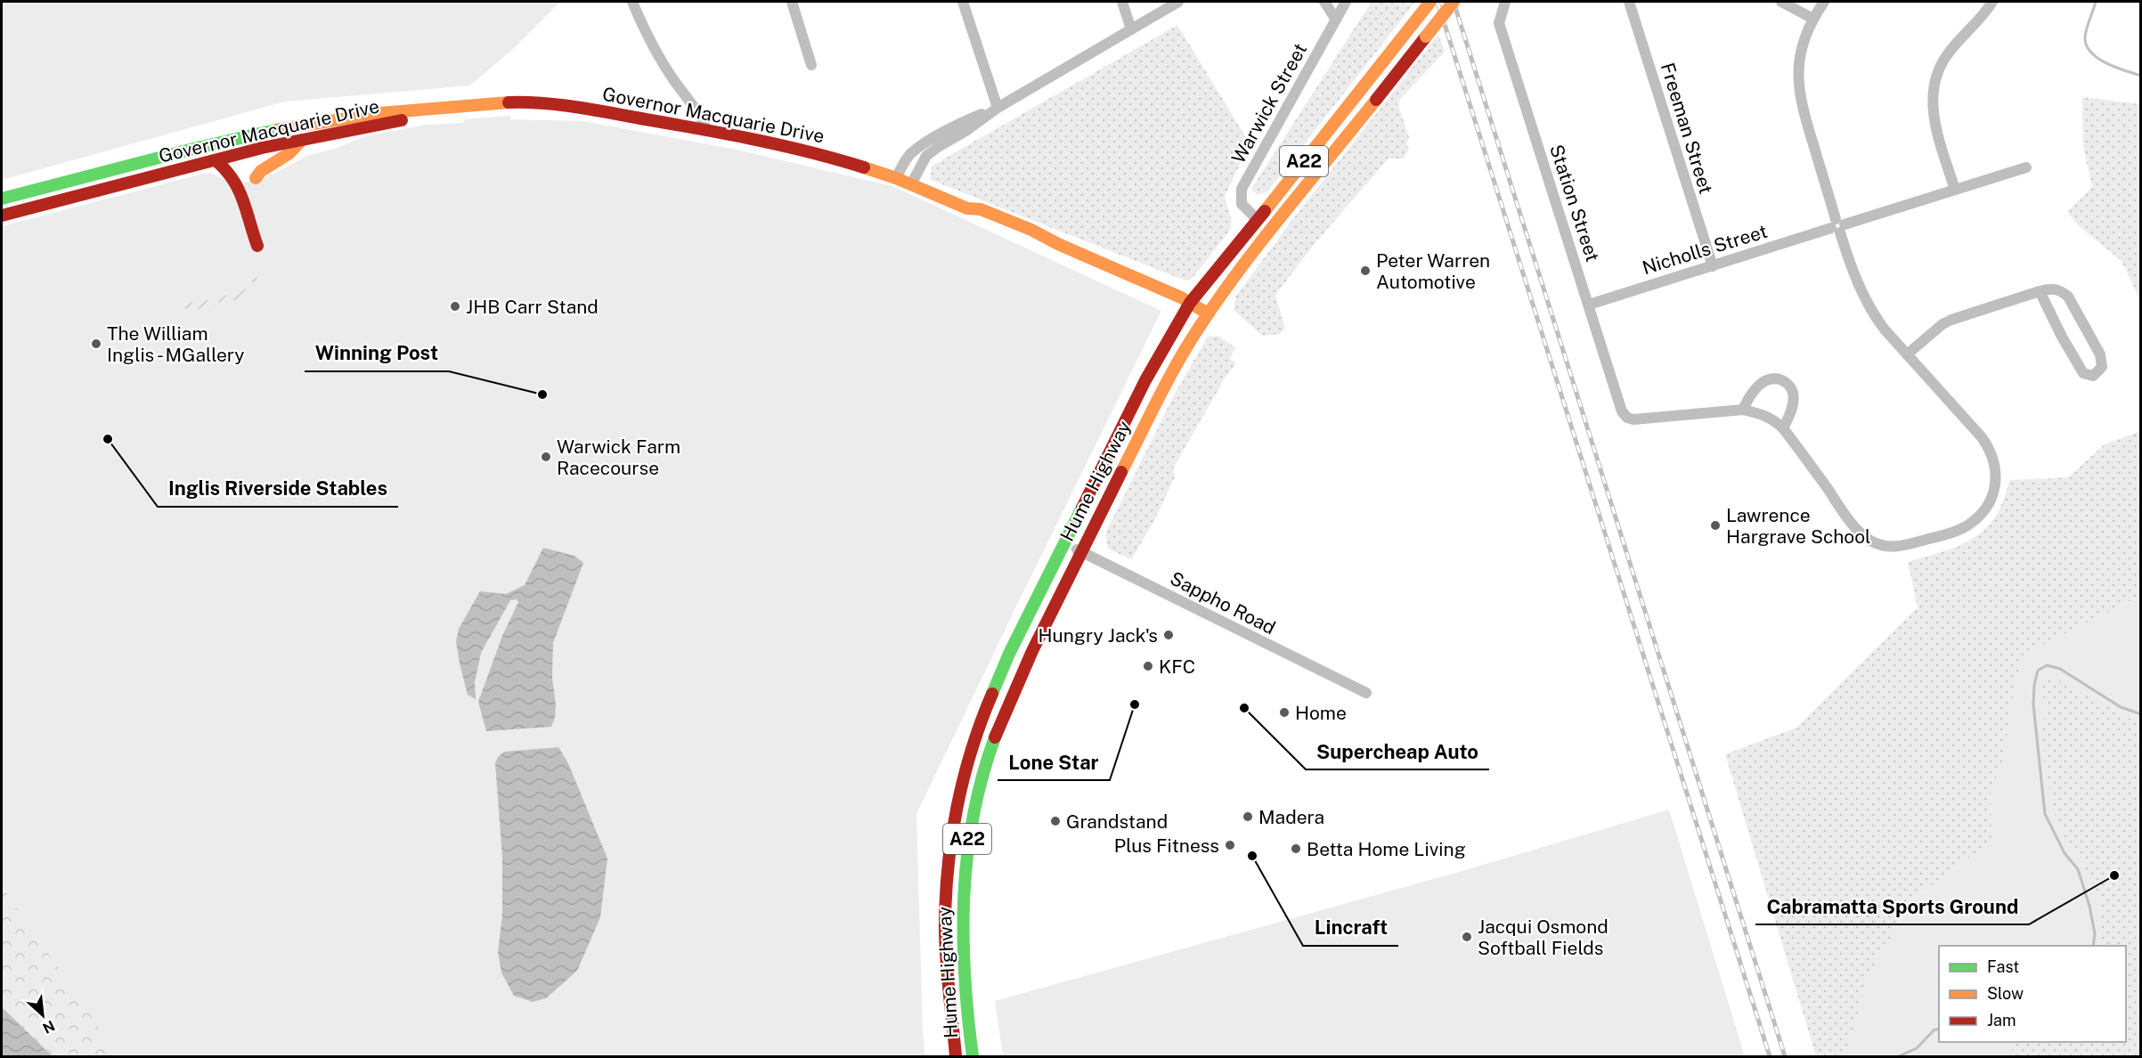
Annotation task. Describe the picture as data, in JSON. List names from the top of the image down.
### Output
{
  "streets": {
    "main road": ["Governor Macquarie Drive", "A22", "Hume Highway"],
    "street": [
      "Warwick Street",
      "Freeman Street",
      "Station Street",
      "Nicholls Street",
      "Sappho Road"
    ]
  },
  "crossings": [
    ["Warwick Street", "Hume Highway"],
    ["Governor Macquarie Drive", "Hume Highway"],
    ["Freeman Street", "Nicholls Street"],
    ["Station Street", "Nicholls Street"],
    ["Hume Highway", "Sappho Road"]
  ],
  "places": [
    "Peter Warren Automotive",
    "JHB Carr Stand",
    "The William Inglis - MGallery",
    "Winning Post",
    "Inglis Riverside Stables",
    "Warwick Farm Racecourse",
    "Lawrence Hargrave School",
    "Hungry Jack's",
    "KFC",
    "Lone Star",
    "Supercheap Auto",
    "Home",
    "Madera",
    "Grandstand",
    "Plus Fitness",
    "Betta Home Living",
    "Lincraft",
    "Cabramatta Sports Ground",
    "Jacqui Osmond Softball Fields"
  ],
  "legend": ["Fast", "Slow", "Jam"],
  "north": "bottom right"
}
